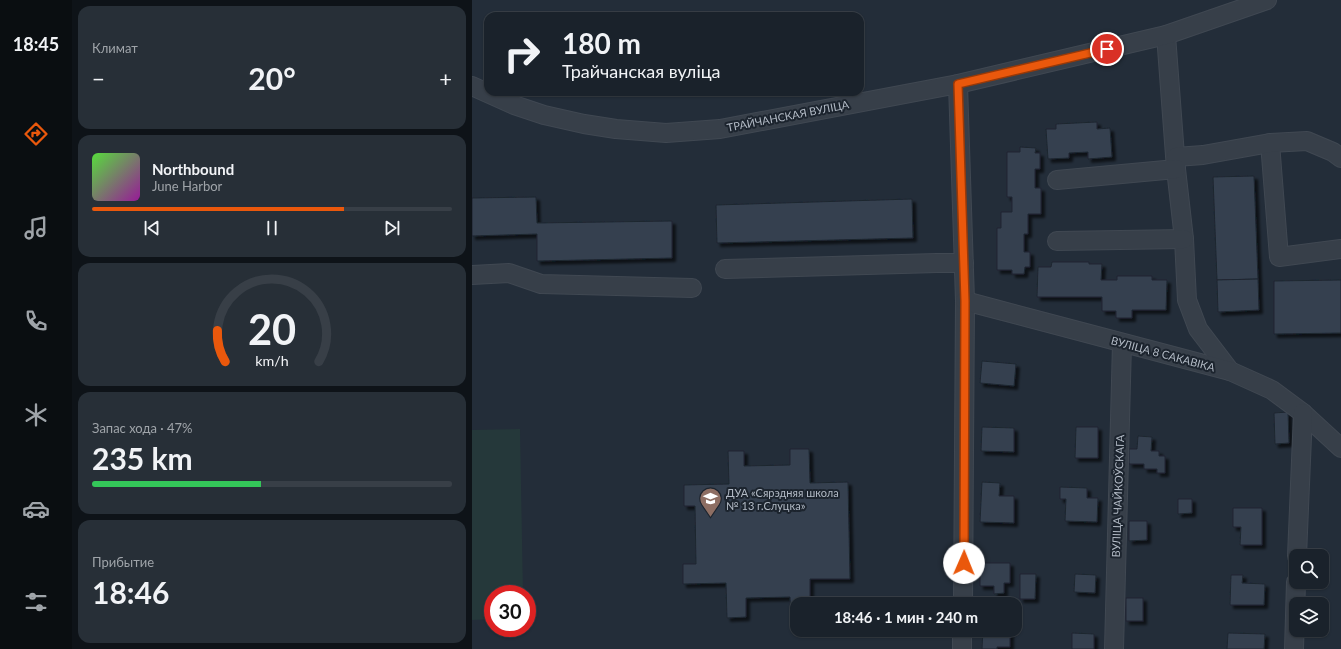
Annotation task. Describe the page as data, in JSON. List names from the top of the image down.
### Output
{
  "streets": {
    "street": ["ТРАЙЧАНСКАЯ ВУЛІЦА", "ВУЛІЦА 8 САКАВІКА", "ВУЛІЦА ЧАЙКОЎСКАГА"]
  },
  "crossings": [
    ["ВУЛІЦА 8 САКАВІКА", "ВУЛІЦА ЧАЙКОЎСКАГА"]
  ],
  "places": {
    "school or university": ["ДУА «Сярэдняя школа № 13 г.Слуцка»"]
  },
  "page": {
    "tabs": "18:45",
    "tile": [
      "Климат",
      ["Запас хода · 47%", "235 km"],
      ["Прибытие", "18:46"]
    ],
    "turn": ["180 m", "Трайчанская вуліца"],
    "heat": ["−", "20°", "+"],
    "song": ["Northbound", "June Harbor"],
    "limit": "30",
    "trip": "18:46 · 1 мин · 240 m",
    "gauge": ["20", "km/h"]
  }
}
